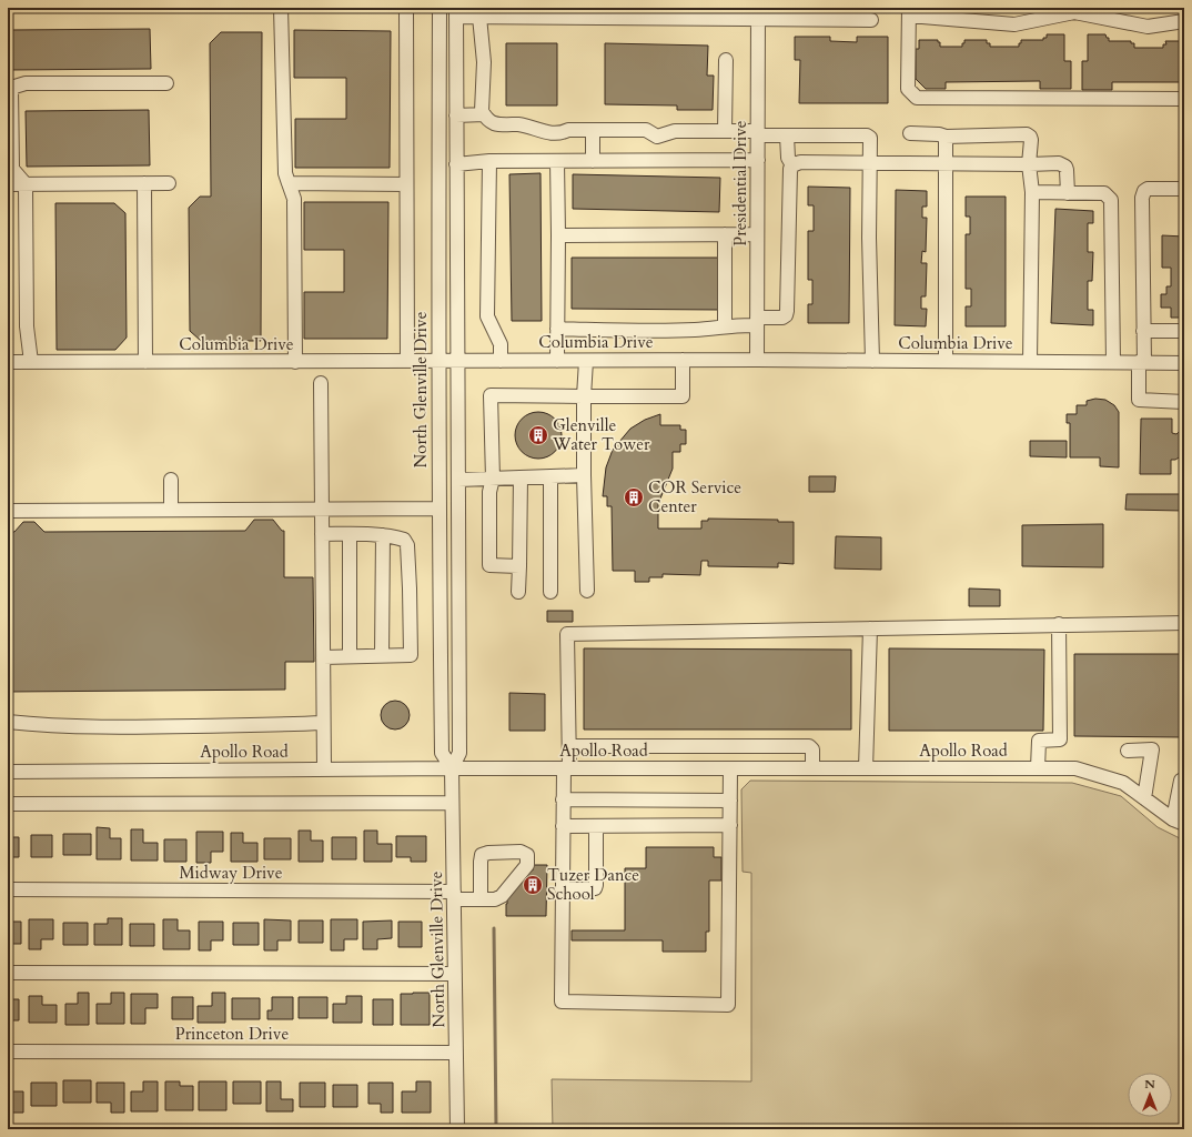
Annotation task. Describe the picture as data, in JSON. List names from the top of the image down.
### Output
{
  "streets": {
    "street": [
      "Presidential Drive",
      "Columbia Drive",
      "North Glenville Drive",
      "Apollo Road",
      "Midway Drive",
      "Princeton Drive"
    ]
  },
  "crossings": [
    ["Presidential Drive", "Columbia Drive"],
    ["Columbia Drive", "North Glenville Drive"],
    ["North Glenville Drive", "Apollo Road"],
    ["North Glenville Drive", "Midway Drive"],
    ["North Glenville Drive", "Princeton Drive"]
  ],
  "places": {
    "building": ["Glenville Water Tower", "COR Service Center", "Tuzer Dance School"]
  },
  "north": "top"
}
